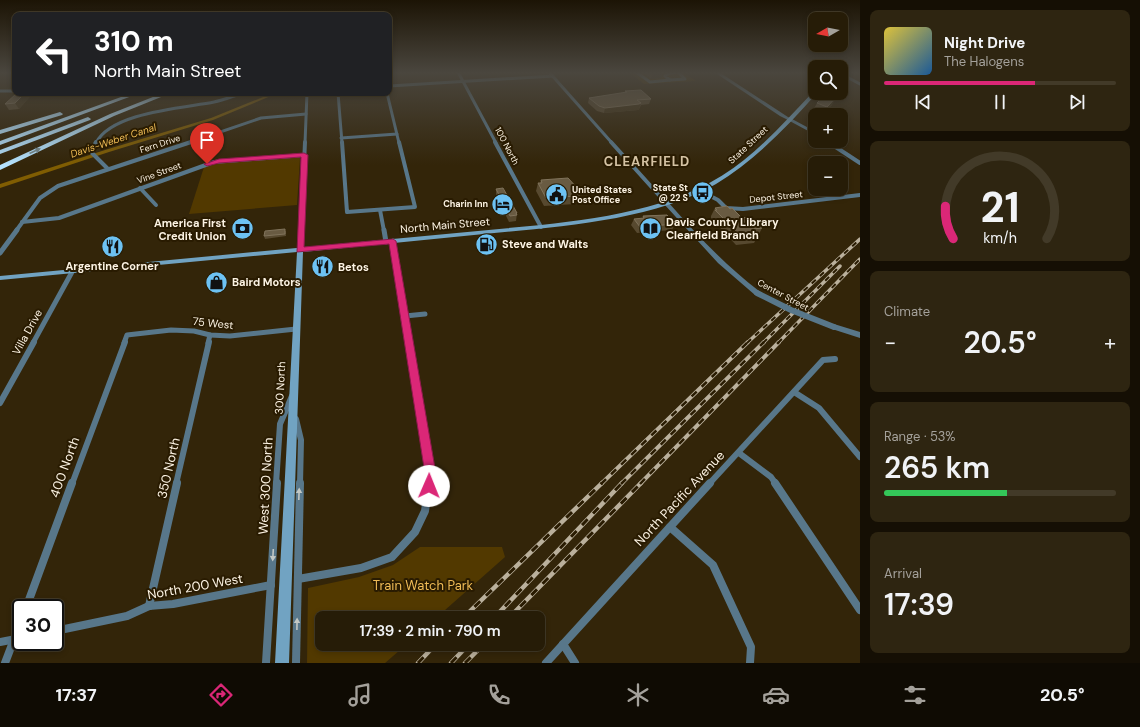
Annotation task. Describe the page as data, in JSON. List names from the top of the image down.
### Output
{
  "streets": {
    "main road": ["State Street", "North Main Street", "300 North"],
    "street": [
      "Fern Drive",
      "100 North",
      "Vine Street",
      "Depot Street",
      "Center Street",
      "75 West",
      "Villa Drive",
      "400 North",
      "350 North",
      "West 300 North",
      "North Pacific Avenue",
      "North 200 West"
    ]
  },
  "crossings": [
    ["Fern Drive", "Vine Street"],
    ["Fern Drive", "300 North"],
    ["State Street", "Depot Street"],
    ["State Street", "North Main Street"],
    ["State Street", "Center Street"],
    ["100 North", "North Main Street"],
    ["Vine Street", "300 North"],
    ["North Main Street", "Villa Drive"],
    ["North Main Street", "300 North"],
    ["75 West", "300 North"],
    ["75 West", "400 North"],
    ["75 West", "350 North"],
    ["300 North", "West 300 North"],
    ["350 North", "North 200 West"],
    ["West 300 North", "North 200 West"]
  ],
  "districts": ["CLEARFIELD"],
  "water": ["Davis-Weber Canal"],
  "parks": ["Train Watch Park"],
  "places": {
    "bus stop": ["State St @ 22 S"],
    "public building": ["United States Post Office"],
    "hotel": ["Charin Inn"],
    "library": ["Davis County Library Clearfield Branch"],
    "bank": ["America First Credit Union"],
    "fuel station": ["Steve and Walts"],
    "restaurant": ["Argentine Corner", "Betos"],
    "shop": ["Baird Motors"]
  },
  "north": "left",
  "page": {
    "map_buttons": ["+", "−"],
    "turn": ["310 m", "North Main Street"],
    "song": ["Night Drive", "The Halogens"],
    "tile": [
      "Climate",
      ["Range · 53%", "265 km"],
      ["Arrival", "17:39"]
    ],
    "heat": ["−", "20.5°", "+"],
    "limit": "30",
    "trip": "17:39 · 2 min · 790 m",
    "tabs": ["17:37", "20.5°"],
    "gauge": ["21", "km/h"]
  }
}
